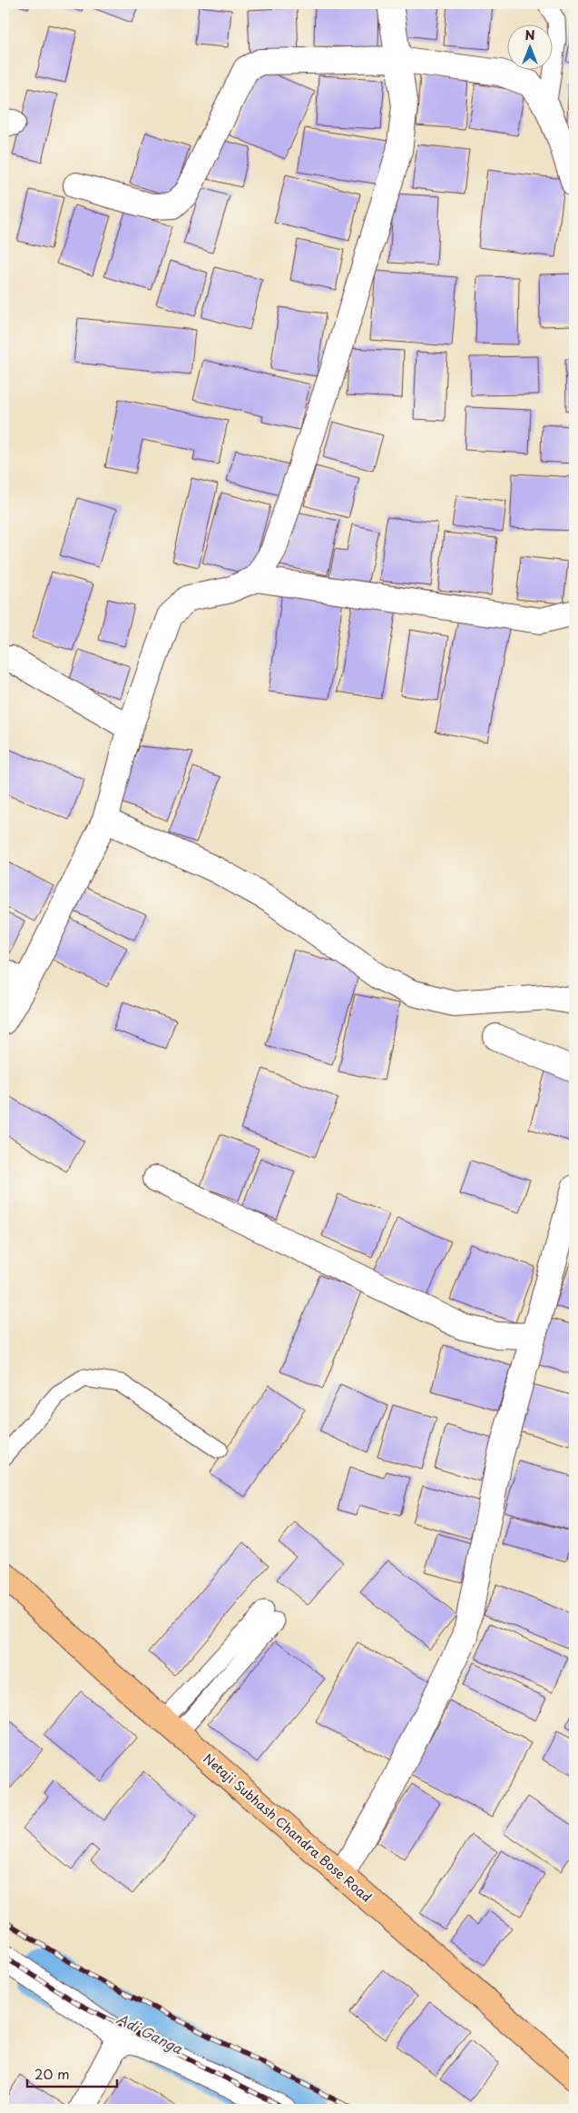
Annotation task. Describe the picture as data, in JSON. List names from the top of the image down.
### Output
{
  "streets": {
    "main road": ["Netaji Subhash Chandra Bose Road"]
  },
  "water": ["Adi Ganga"],
  "scale_bar": "20 m",
  "north": "top"
}
